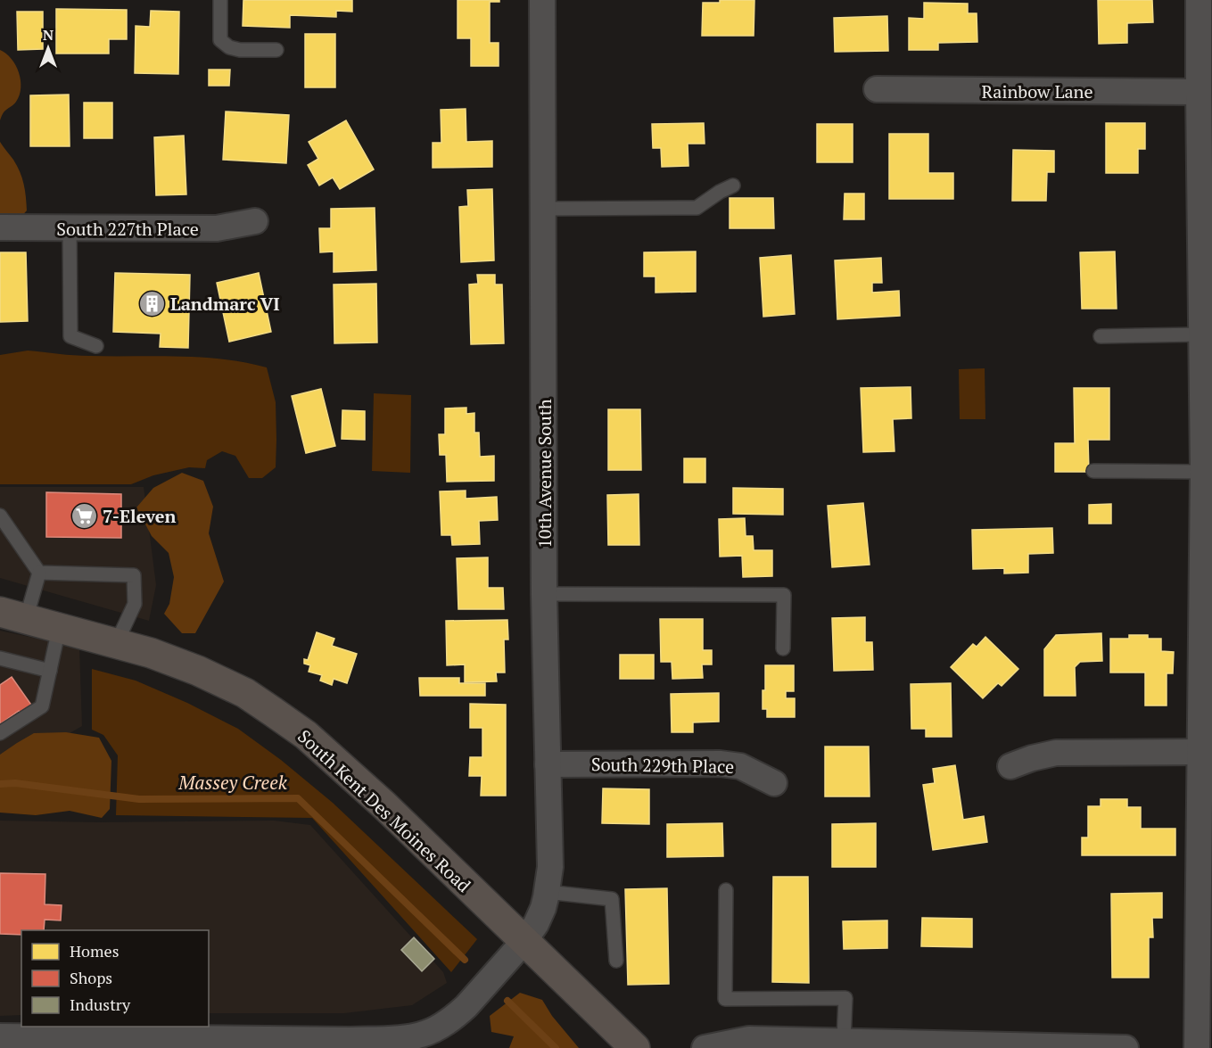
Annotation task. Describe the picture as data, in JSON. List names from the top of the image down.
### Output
{
  "streets": {
    "main road": ["South Kent Des Moines Road"],
    "street": [
      "Rainbow Lane",
      "South 227th Place",
      "10th Avenue South",
      "South 229th Place"
    ]
  },
  "crossings": [
    ["10th Avenue South", "South 229th Place"],
    ["10th Avenue South", "South Kent Des Moines Road"]
  ],
  "water": ["Massey Creek"],
  "places": {
    "building": ["Landmarc VI"],
    "supermarket": ["7-Eleven"]
  },
  "legend": ["Homes", "Shops", "Industry"],
  "north": "top"
}
